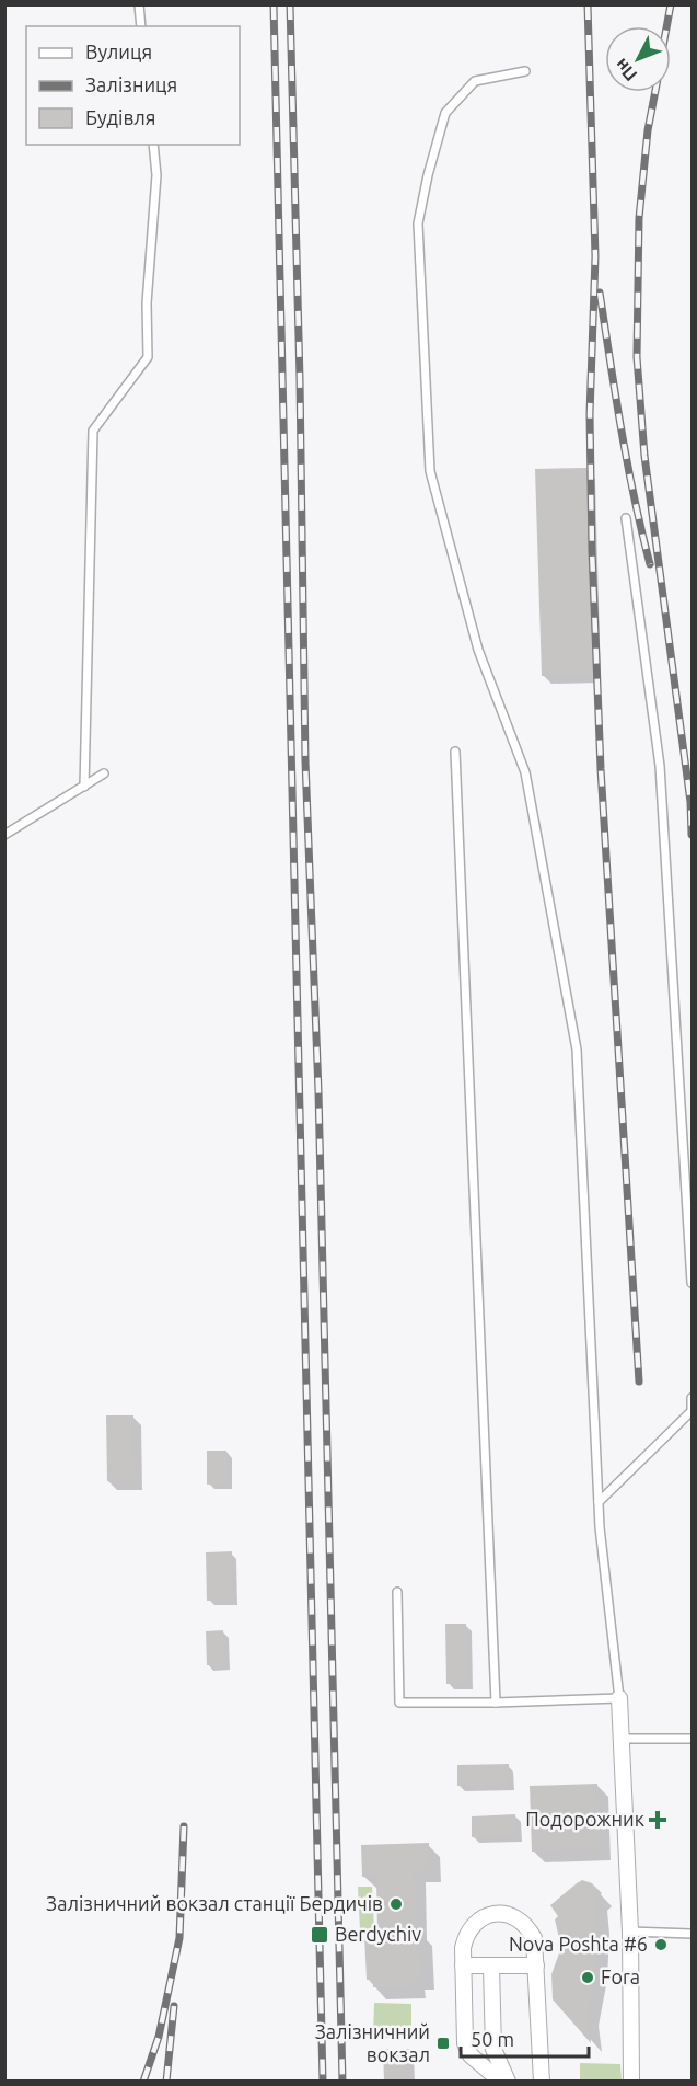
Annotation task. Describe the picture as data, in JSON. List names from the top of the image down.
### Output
{
  "places": {
    "health": ["Подорожник"],
    "other": ["Залізничний вокзал станції Бердичів", "Nova Poshta #6", "Fora"],
    "transit": ["Berdychiv", "Залізничний вокзал"]
  },
  "legend": ["Вулиця", "Залізниця", "Будівля"],
  "scale_bar": "50 m",
  "north": "bottom left"
}
